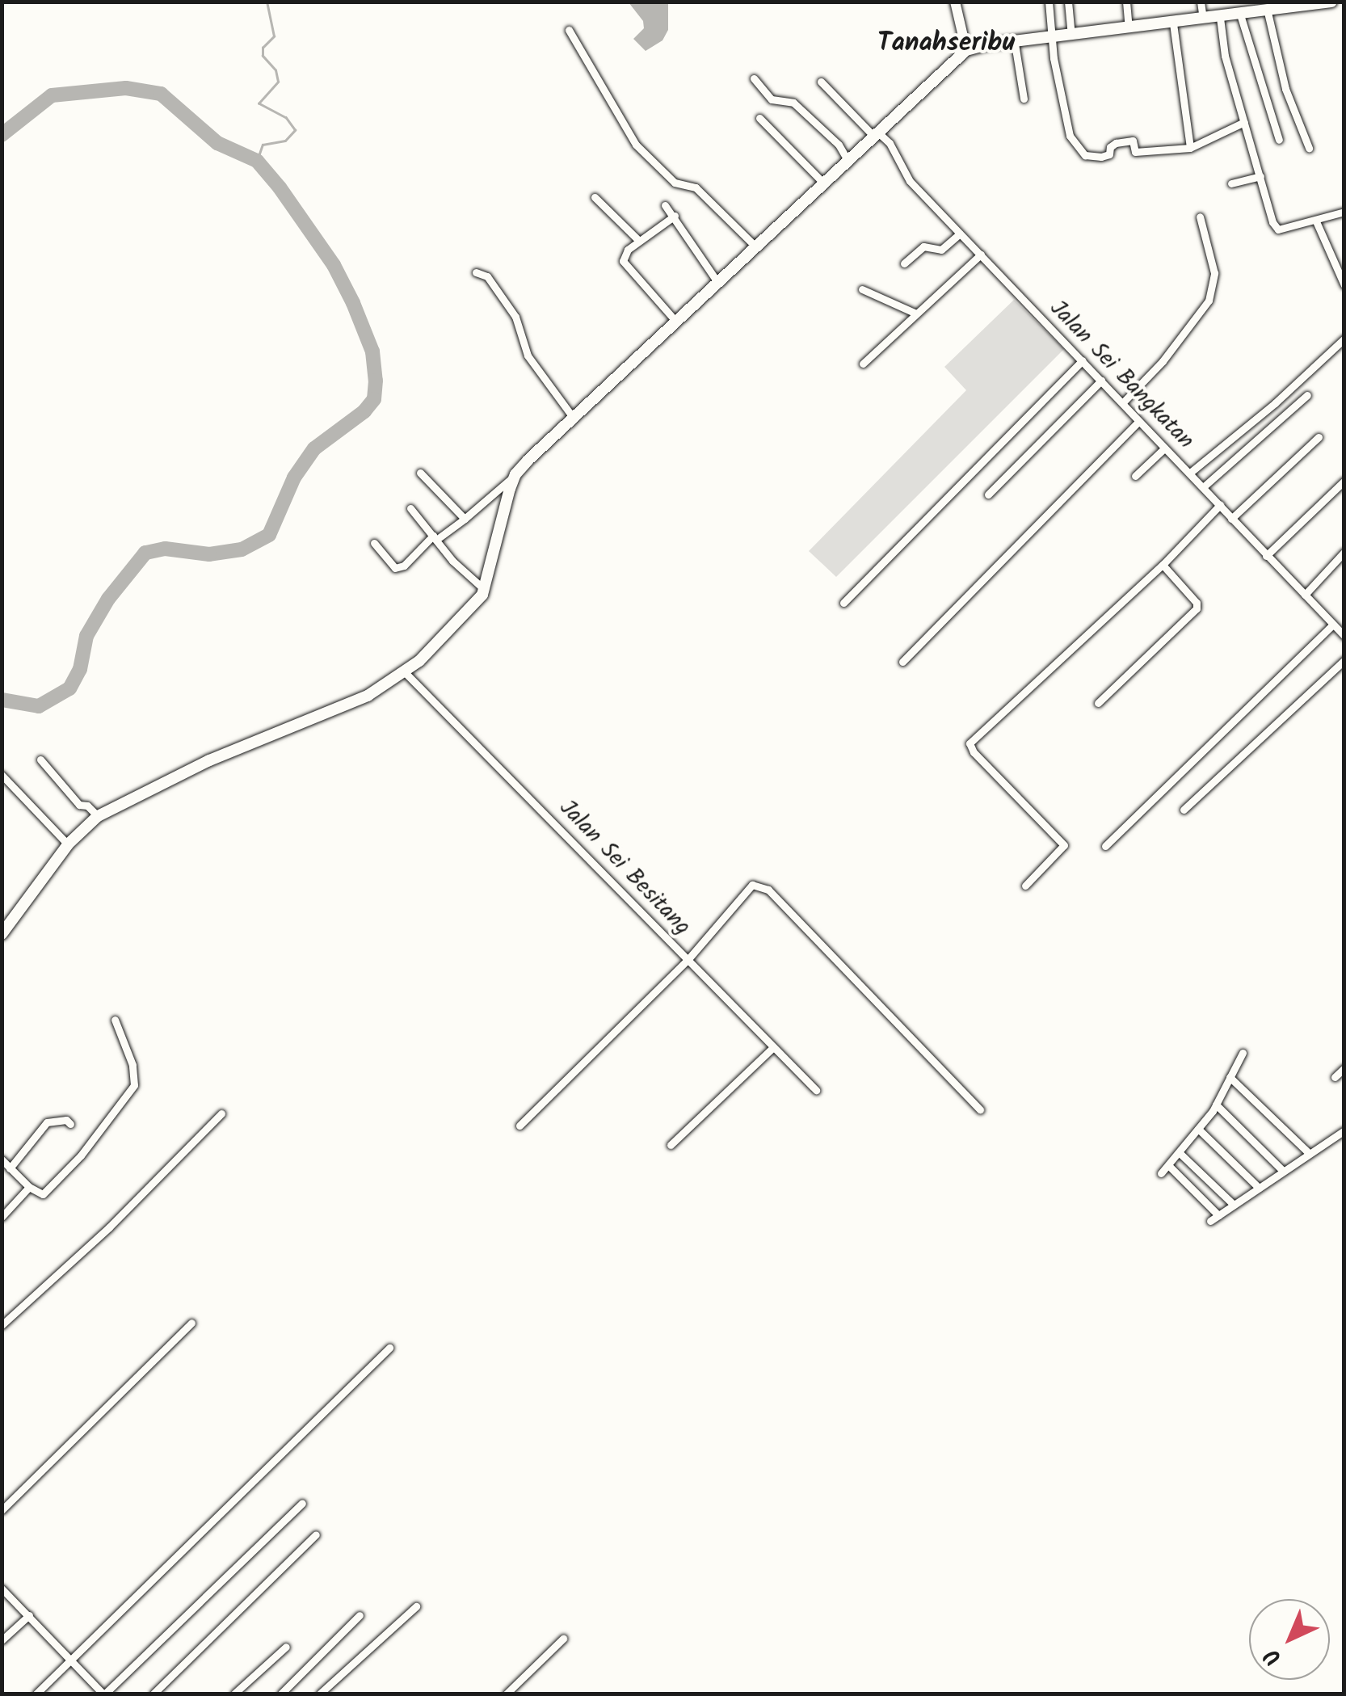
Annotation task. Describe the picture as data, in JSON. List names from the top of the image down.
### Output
{
  "streets": {
    "street": ["Jalan Sei Bangkatan", "Jalan Sei Besitang"]
  },
  "districts": ["Tanahseribu"],
  "north": "bottom left"
}
